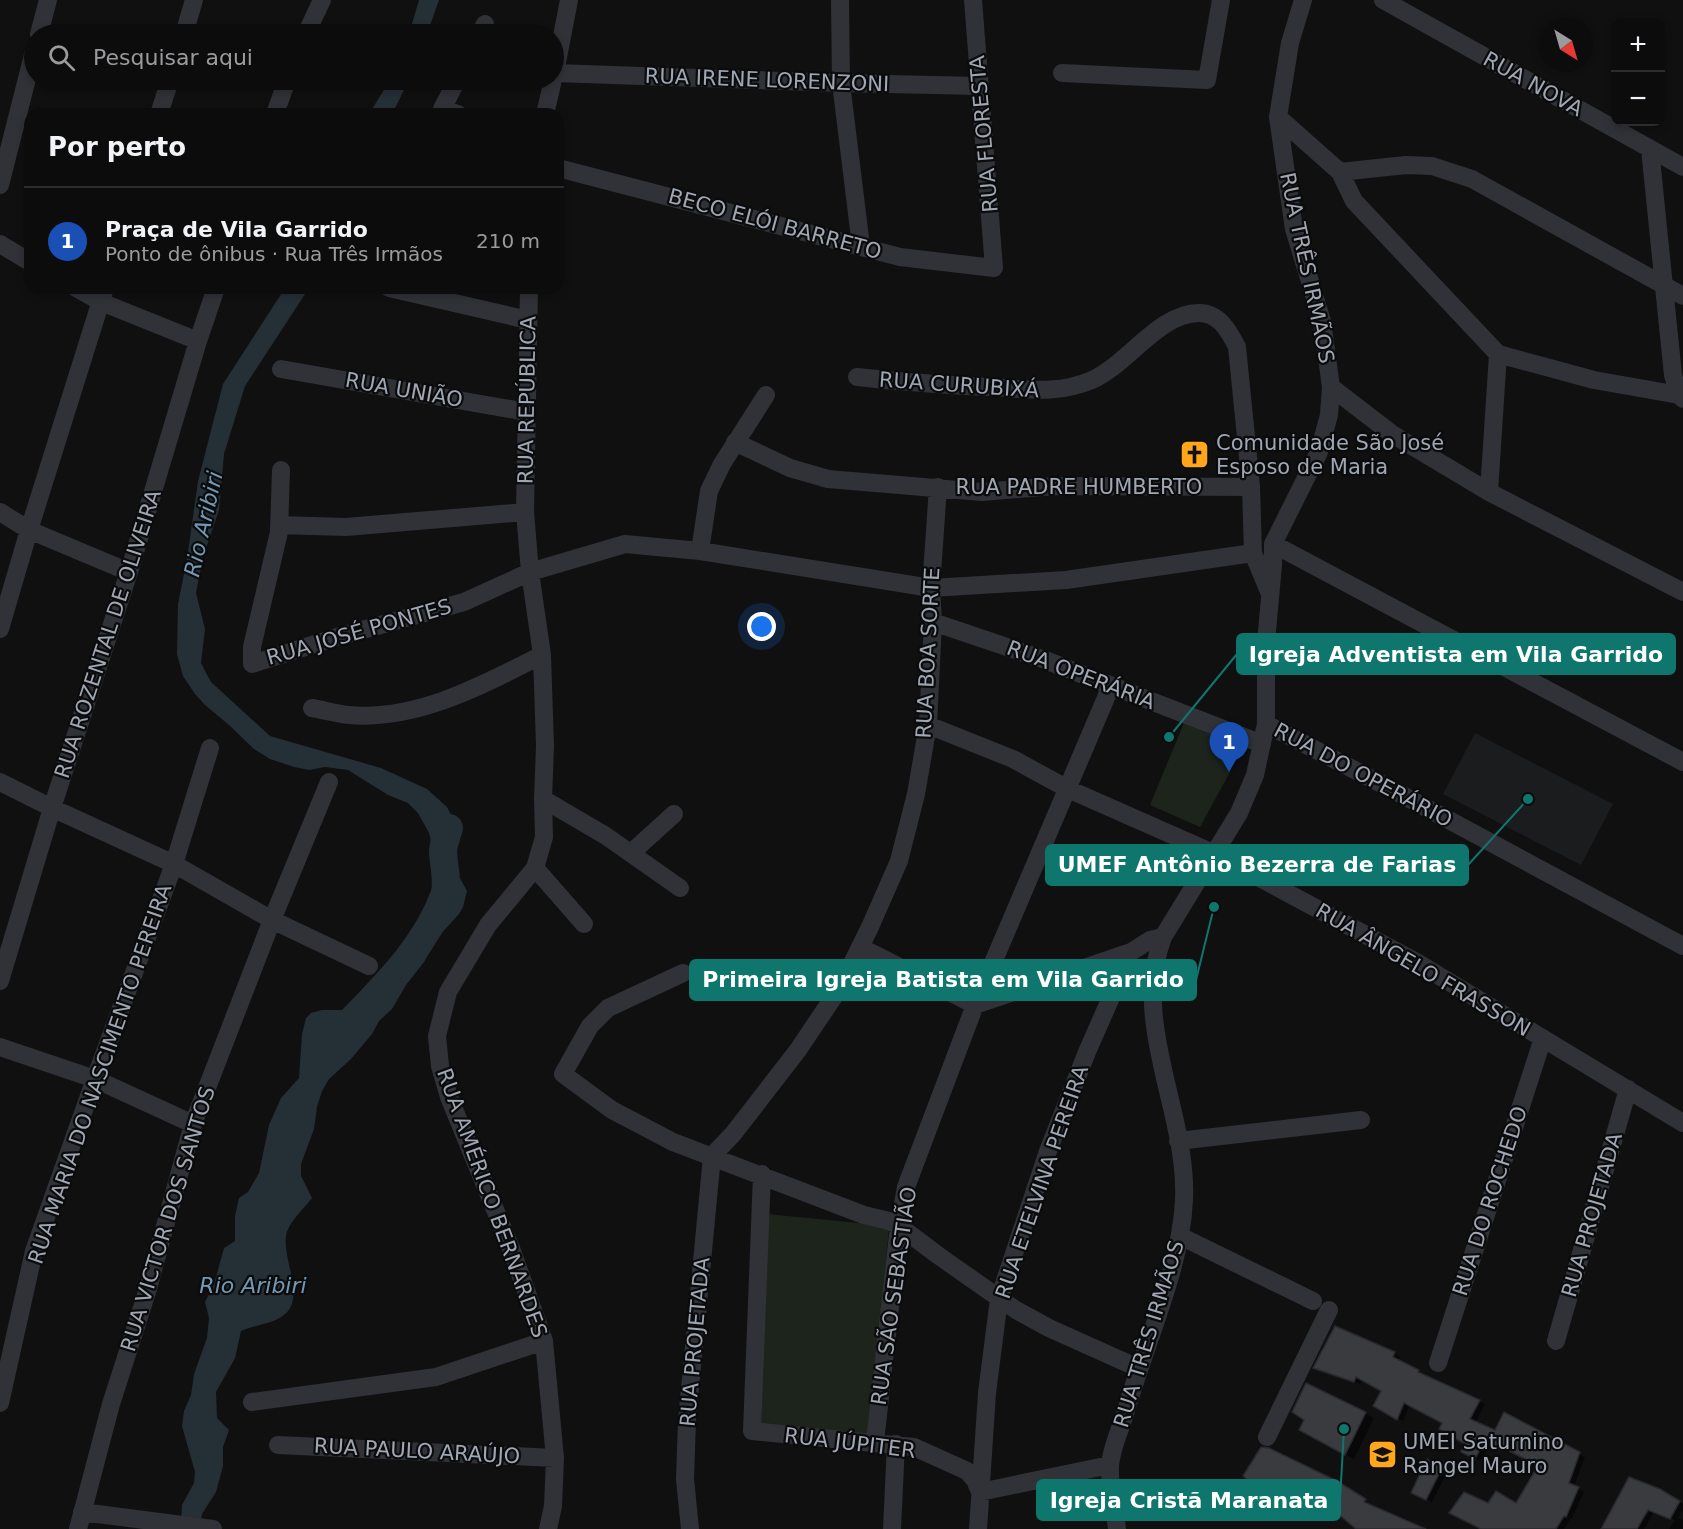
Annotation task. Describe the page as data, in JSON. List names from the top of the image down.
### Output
{
  "streets": {
    "street": [
      "RUA IRENE LORENZONI",
      "RUA NOVA",
      "RUA FLORESTA",
      "BECO ELÓI BARRETO",
      "RUA TRÊS IRMÃOS",
      "RUA CURUBIXÁ",
      "RUA UNIÃO",
      "RUA REPÚBLICA",
      "RUA PADRE HUMBERTO",
      "RUA JOSÉ PONTES",
      "RUA ROZENTAL DE OLIVEIRA",
      "RUA BOA SORTE",
      "RUA OPERÁRIA",
      "RUA DO OPERÁRIO",
      "RUA ÂNGELO FRASSON",
      "RUA MARIA DO NASCIMENTO PEREIRA",
      "RUA ETELVINA PEREIRA",
      "RUA DO ROCHEDO",
      "RUA AMÉRICO BERNARDES",
      "RUA PROJETADA",
      "RUA VICTOR DOS SANTOS",
      "RUA SÃO SEBASTIÃO",
      "RUA JÚPITER",
      "RUA PAULO ARAÚJO"
    ]
  },
  "crossings": [
    ["RUA IRENE LORENZONI", "RUA FLORESTA"],
    ["RUA FLORESTA", "BECO ELÓI BARRETO"],
    ["RUA TRÊS IRMÃOS", "RUA OPERÁRIA"],
    ["RUA TRÊS IRMÃOS", "RUA DO OPERÁRIO"],
    ["RUA TRÊS IRMÃOS", "RUA ÂNGELO FRASSON"],
    ["RUA CURUBIXÁ", "RUA PADRE HUMBERTO"],
    ["RUA UNIÃO", "RUA REPÚBLICA"],
    ["RUA REPÚBLICA", "RUA AMÉRICO BERNARDES"],
    ["RUA PADRE HUMBERTO", "RUA BOA SORTE"],
    ["RUA JOSÉ PONTES", "RUA AMÉRICO BERNARDES"],
    ["RUA BOA SORTE", "RUA OPERÁRIA"],
    ["RUA BOA SORTE", "RUA ÂNGELO FRASSON"],
    ["RUA BOA SORTE", "RUA PROJETADA"],
    ["RUA OPERÁRIA", "RUA SÃO SEBASTIÃO"],
    ["RUA ÂNGELO FRASSON", "RUA DO ROCHEDO"],
    ["RUA ÂNGELO FRASSON", "RUA PROJETADA"],
    ["RUA ÂNGELO FRASSON", "RUA SÃO SEBASTIÃO"],
    ["RUA ETELVINA PEREIRA", "RUA JÚPITER"],
    ["RUA AMÉRICO BERNARDES", "RUA PAULO ARAÚJO"],
    ["RUA SÃO SEBASTIÃO", "RUA JÚPITER"]
  ],
  "water": ["Rio Aribiri"],
  "places": {
    "church": ["Comunidade São José Esposo de Maria"],
    "other": [
      "Igreja Adventista em Vila Garrido",
      "UMEF Antônio Bezerra de Farias",
      "Primeira Igreja Batista em Vila Garrido",
      "Igreja Cristã Maranata"
    ],
    "school or university": ["UMEI Saturnino Rangel Mauro"]
  },
  "north": "bottom right",
  "page": {
    "map_buttons": ["+", "−"],
    "search": "Pesquisar aqui",
    "heading": "Por perto",
    "list": [
      {
        "mark": "1",
        "name": "Praça de Vila Garrido",
        "note": "Ponto de ônibus · Rua Três Irmãos",
        "value": "210 m"
      }
    ],
    "pins": "1"
  }
}
